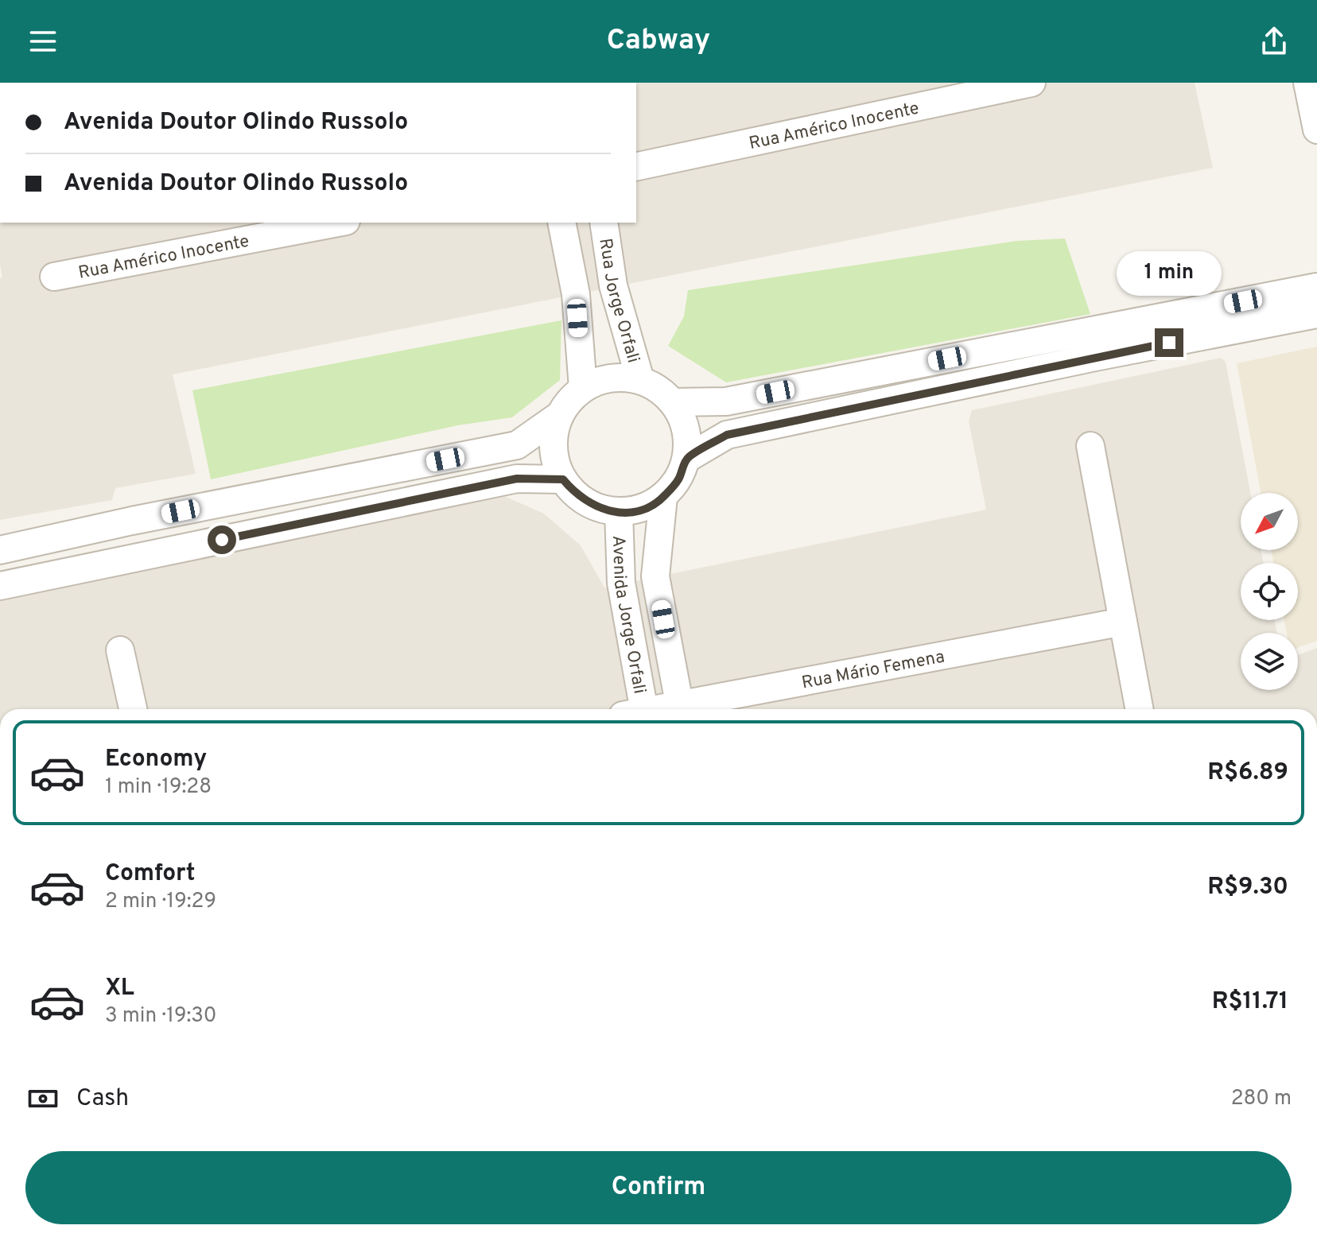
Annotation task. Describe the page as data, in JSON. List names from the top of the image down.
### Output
{
  "streets": {
    "street": [
      "Rua Américo Inocente",
      "Rua Jorge Orfali",
      "Avenida Jorge Orfali",
      "Rua Mário Femena"
    ]
  },
  "crossings": [
    ["Rua Jorge Orfali", "Avenida Jorge Orfali"]
  ],
  "north": "bottom left",
  "page": {
    "header": "Cabway",
    "banner": ["Avenida Doutor Olindo Russolo", "Avenida Doutor Olindo Russolo"],
    "bubble": "1 min",
    "list": [
      {
        "name": "Economy",
        "note": "1 min · 19:28",
        "value": "R$6.89"
      },
      {
        "name": "Comfort",
        "note": "2 min · 19:29",
        "value": "R$9.30"
      },
      {
        "name": "XL",
        "note": "3 min · 19:30",
        "value": "R$11.71"
      }
    ],
    "pay": ["Cash", "280 m"],
    "buttons": "Confirm"
  }
}
